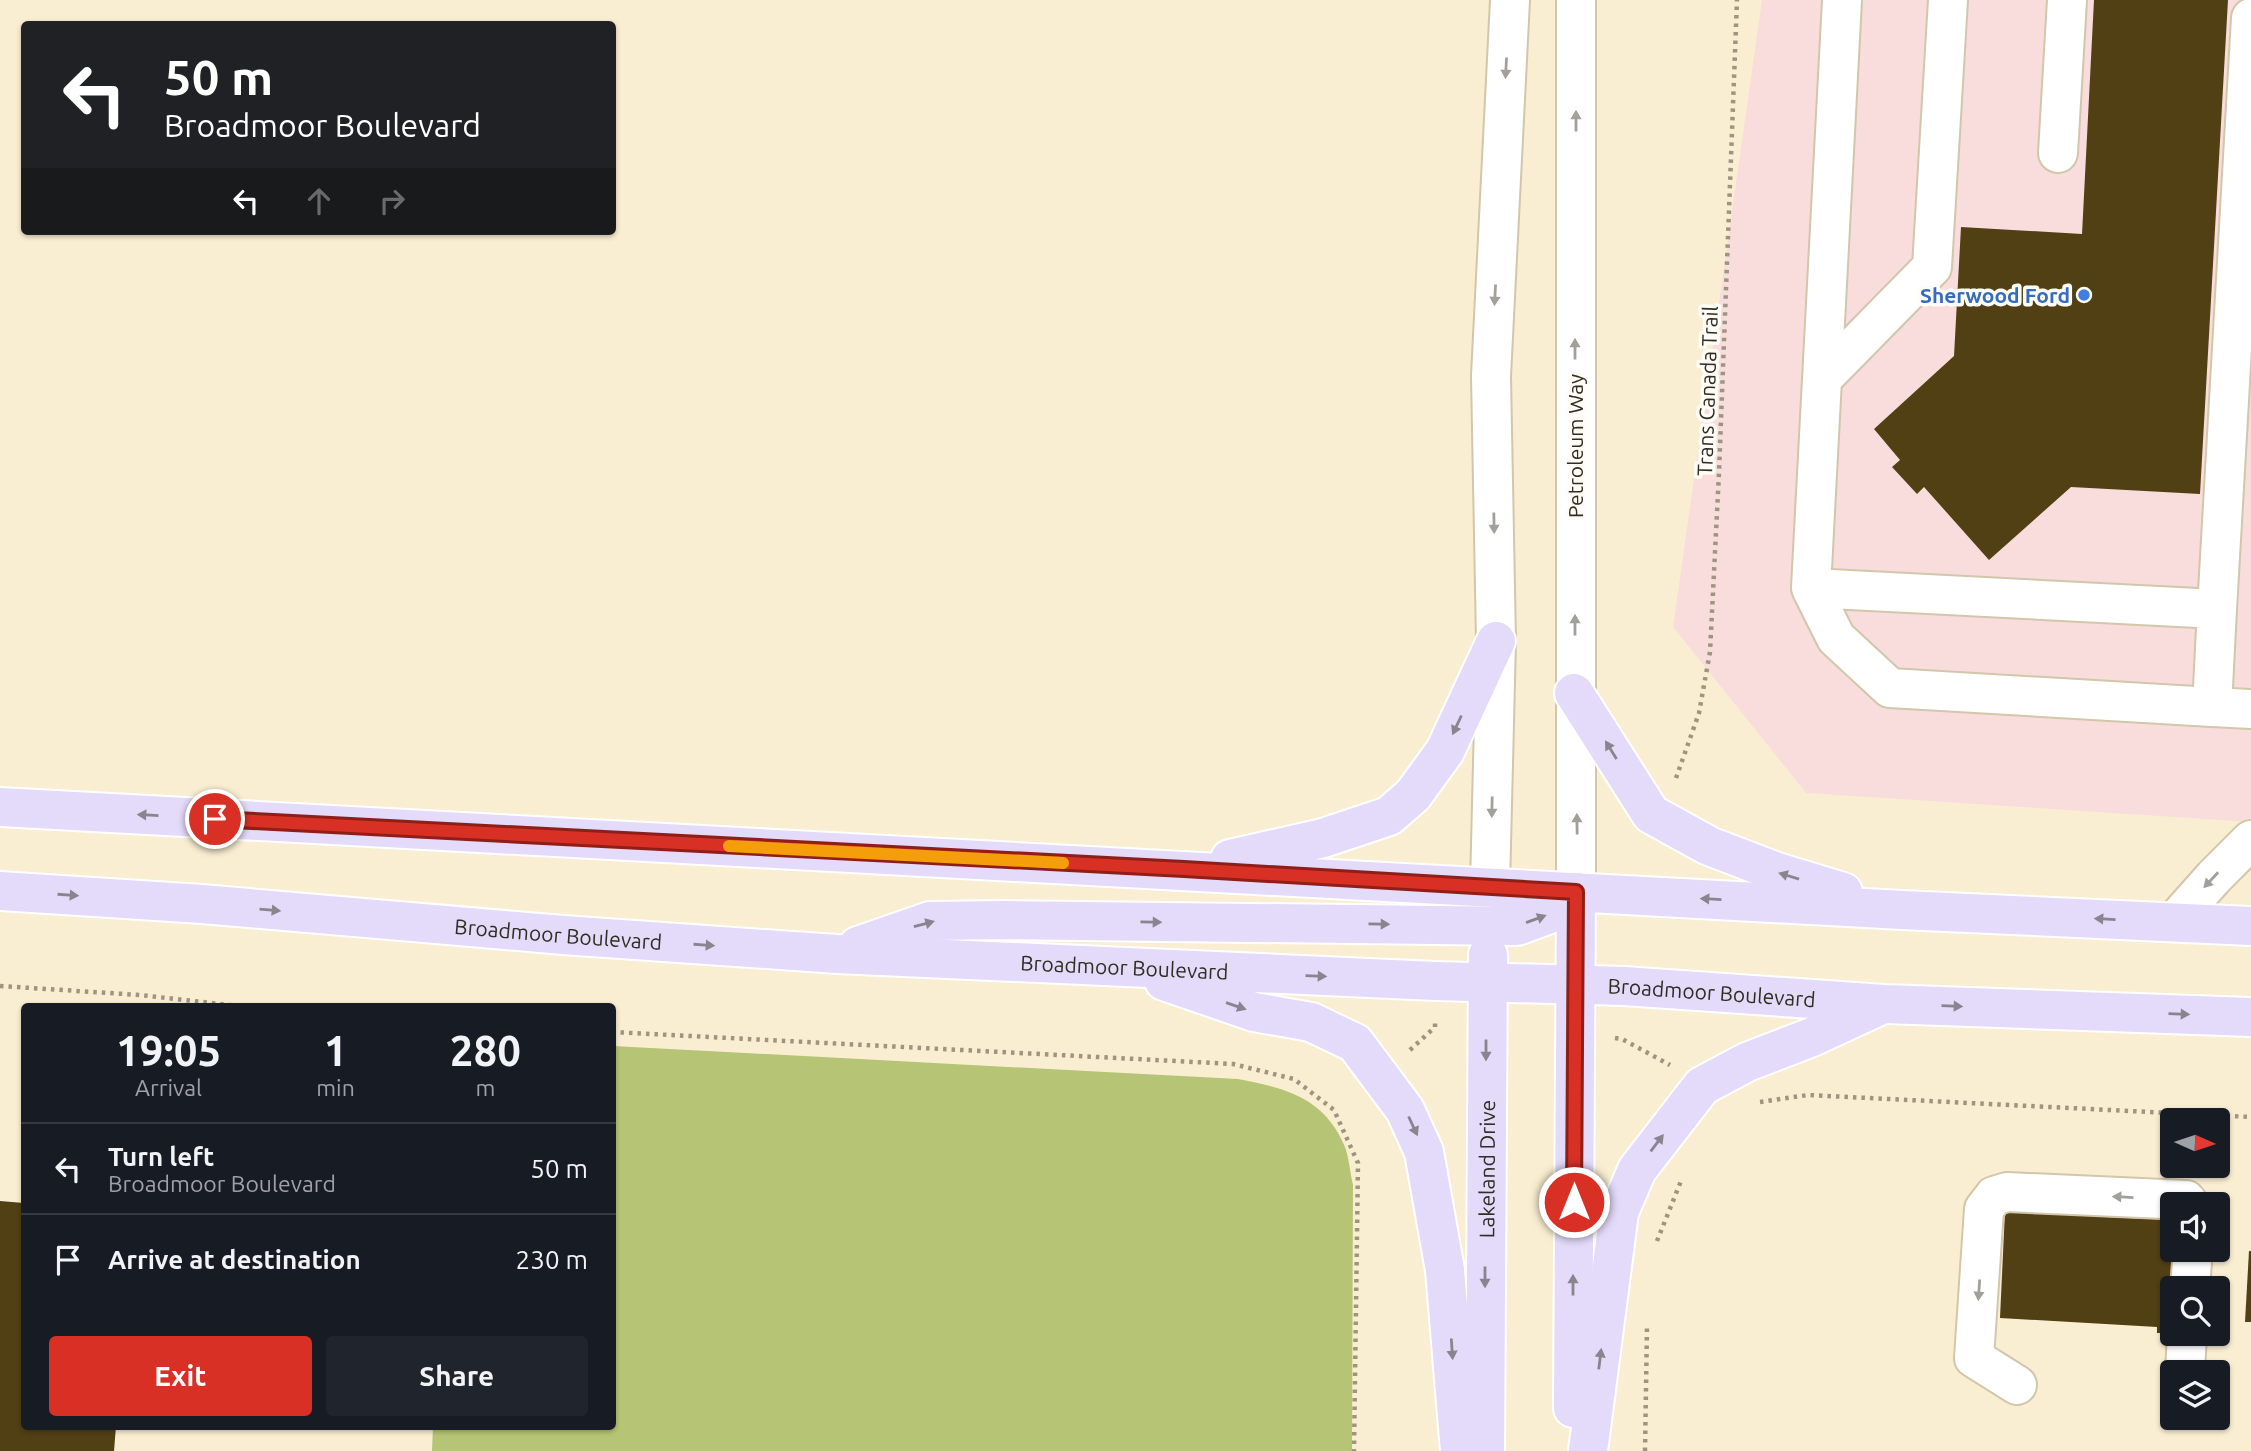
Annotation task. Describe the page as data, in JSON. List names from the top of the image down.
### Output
{
  "streets": {
    "main road": ["Broadmoor Boulevard", "Lakeland Drive"],
    "street": ["Petroleum Way"],
    "path": ["Trans Canada Trail"]
  },
  "crossings": [
    ["Broadmoor Boulevard", "Lakeland Drive"]
  ],
  "places": ["Sherwood Ford"],
  "north": "right",
  "page": {
    "turn": ["50 m", "Broadmoor Boulevard"],
    "eta": [
      "19:05",
      "Arrival",
      "1",
      "min",
      "280",
      "m"
    ],
    "list": [
      {
        "name": "Turn left",
        "note": "Broadmoor Boulevard",
        "value": "50 m"
      },
      {
        "name": "Arrive at destination",
        "value": "230 m"
      }
    ],
    "buttons": ["Exit", "Share"]
  }
}
